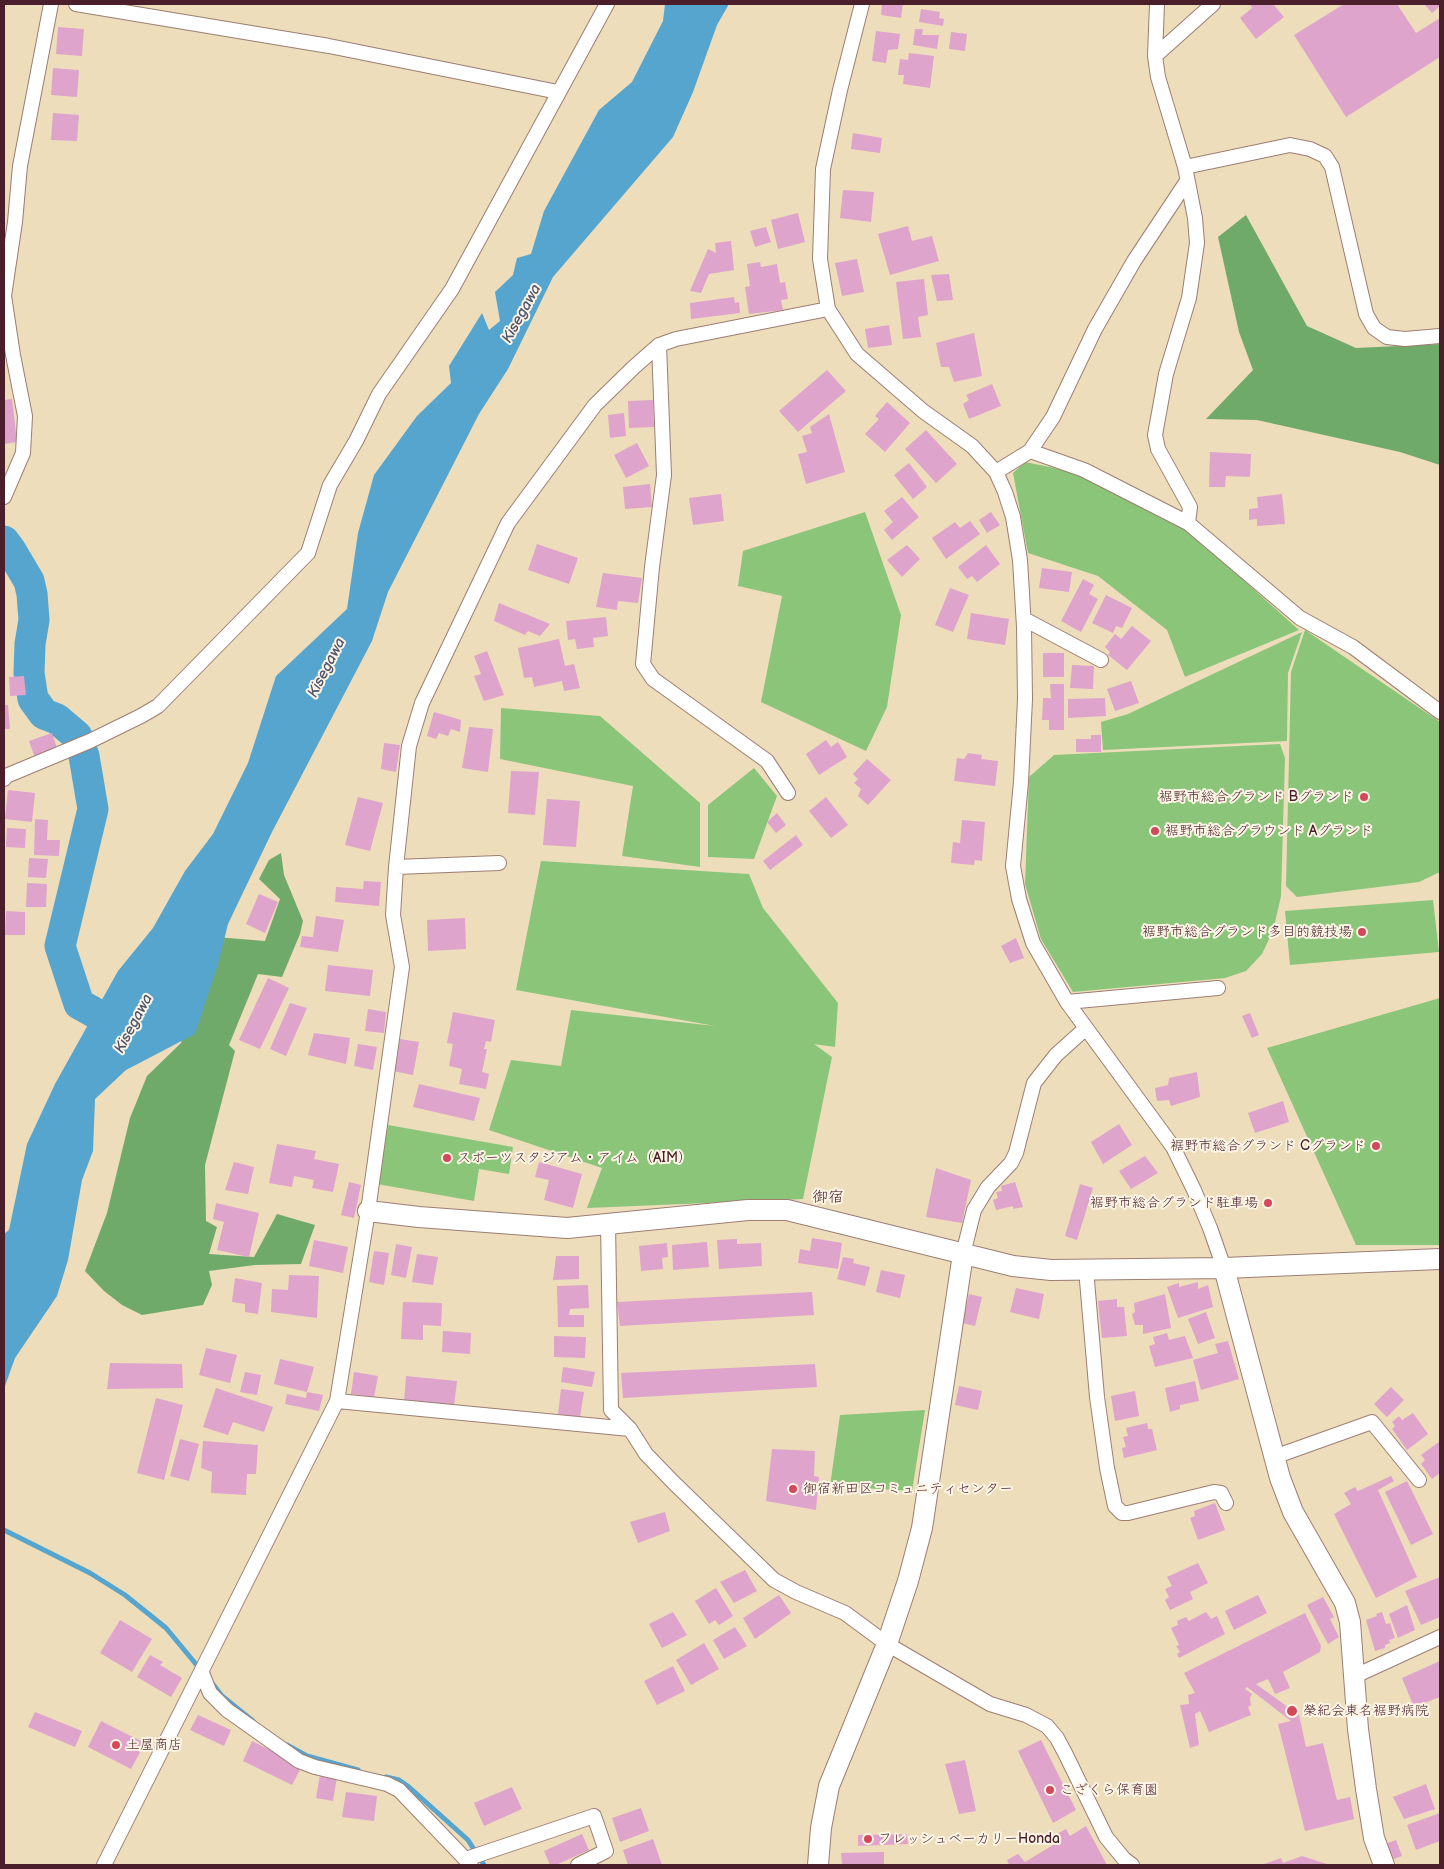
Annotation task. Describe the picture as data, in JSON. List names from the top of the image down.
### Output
{
  "districts": ["御宿"],
  "water": ["Kisegawa"],
  "places": [
    "裾野市総合グランド Bグランド",
    "裾野市総合グラウンド Aグランド",
    "裾野市総合グランド多目的競技場",
    "裾野市総合グランド Cグランド",
    "スポーツスタジアム・アイム（AIM）",
    "裾野市総合グランド駐車場",
    "御宿新田区コミュニティセンター",
    "榮紀会東名裾野病院",
    "土屋商店",
    "こざくら保育園",
    "フレッシュベーカリーHonda"
  ]
}
